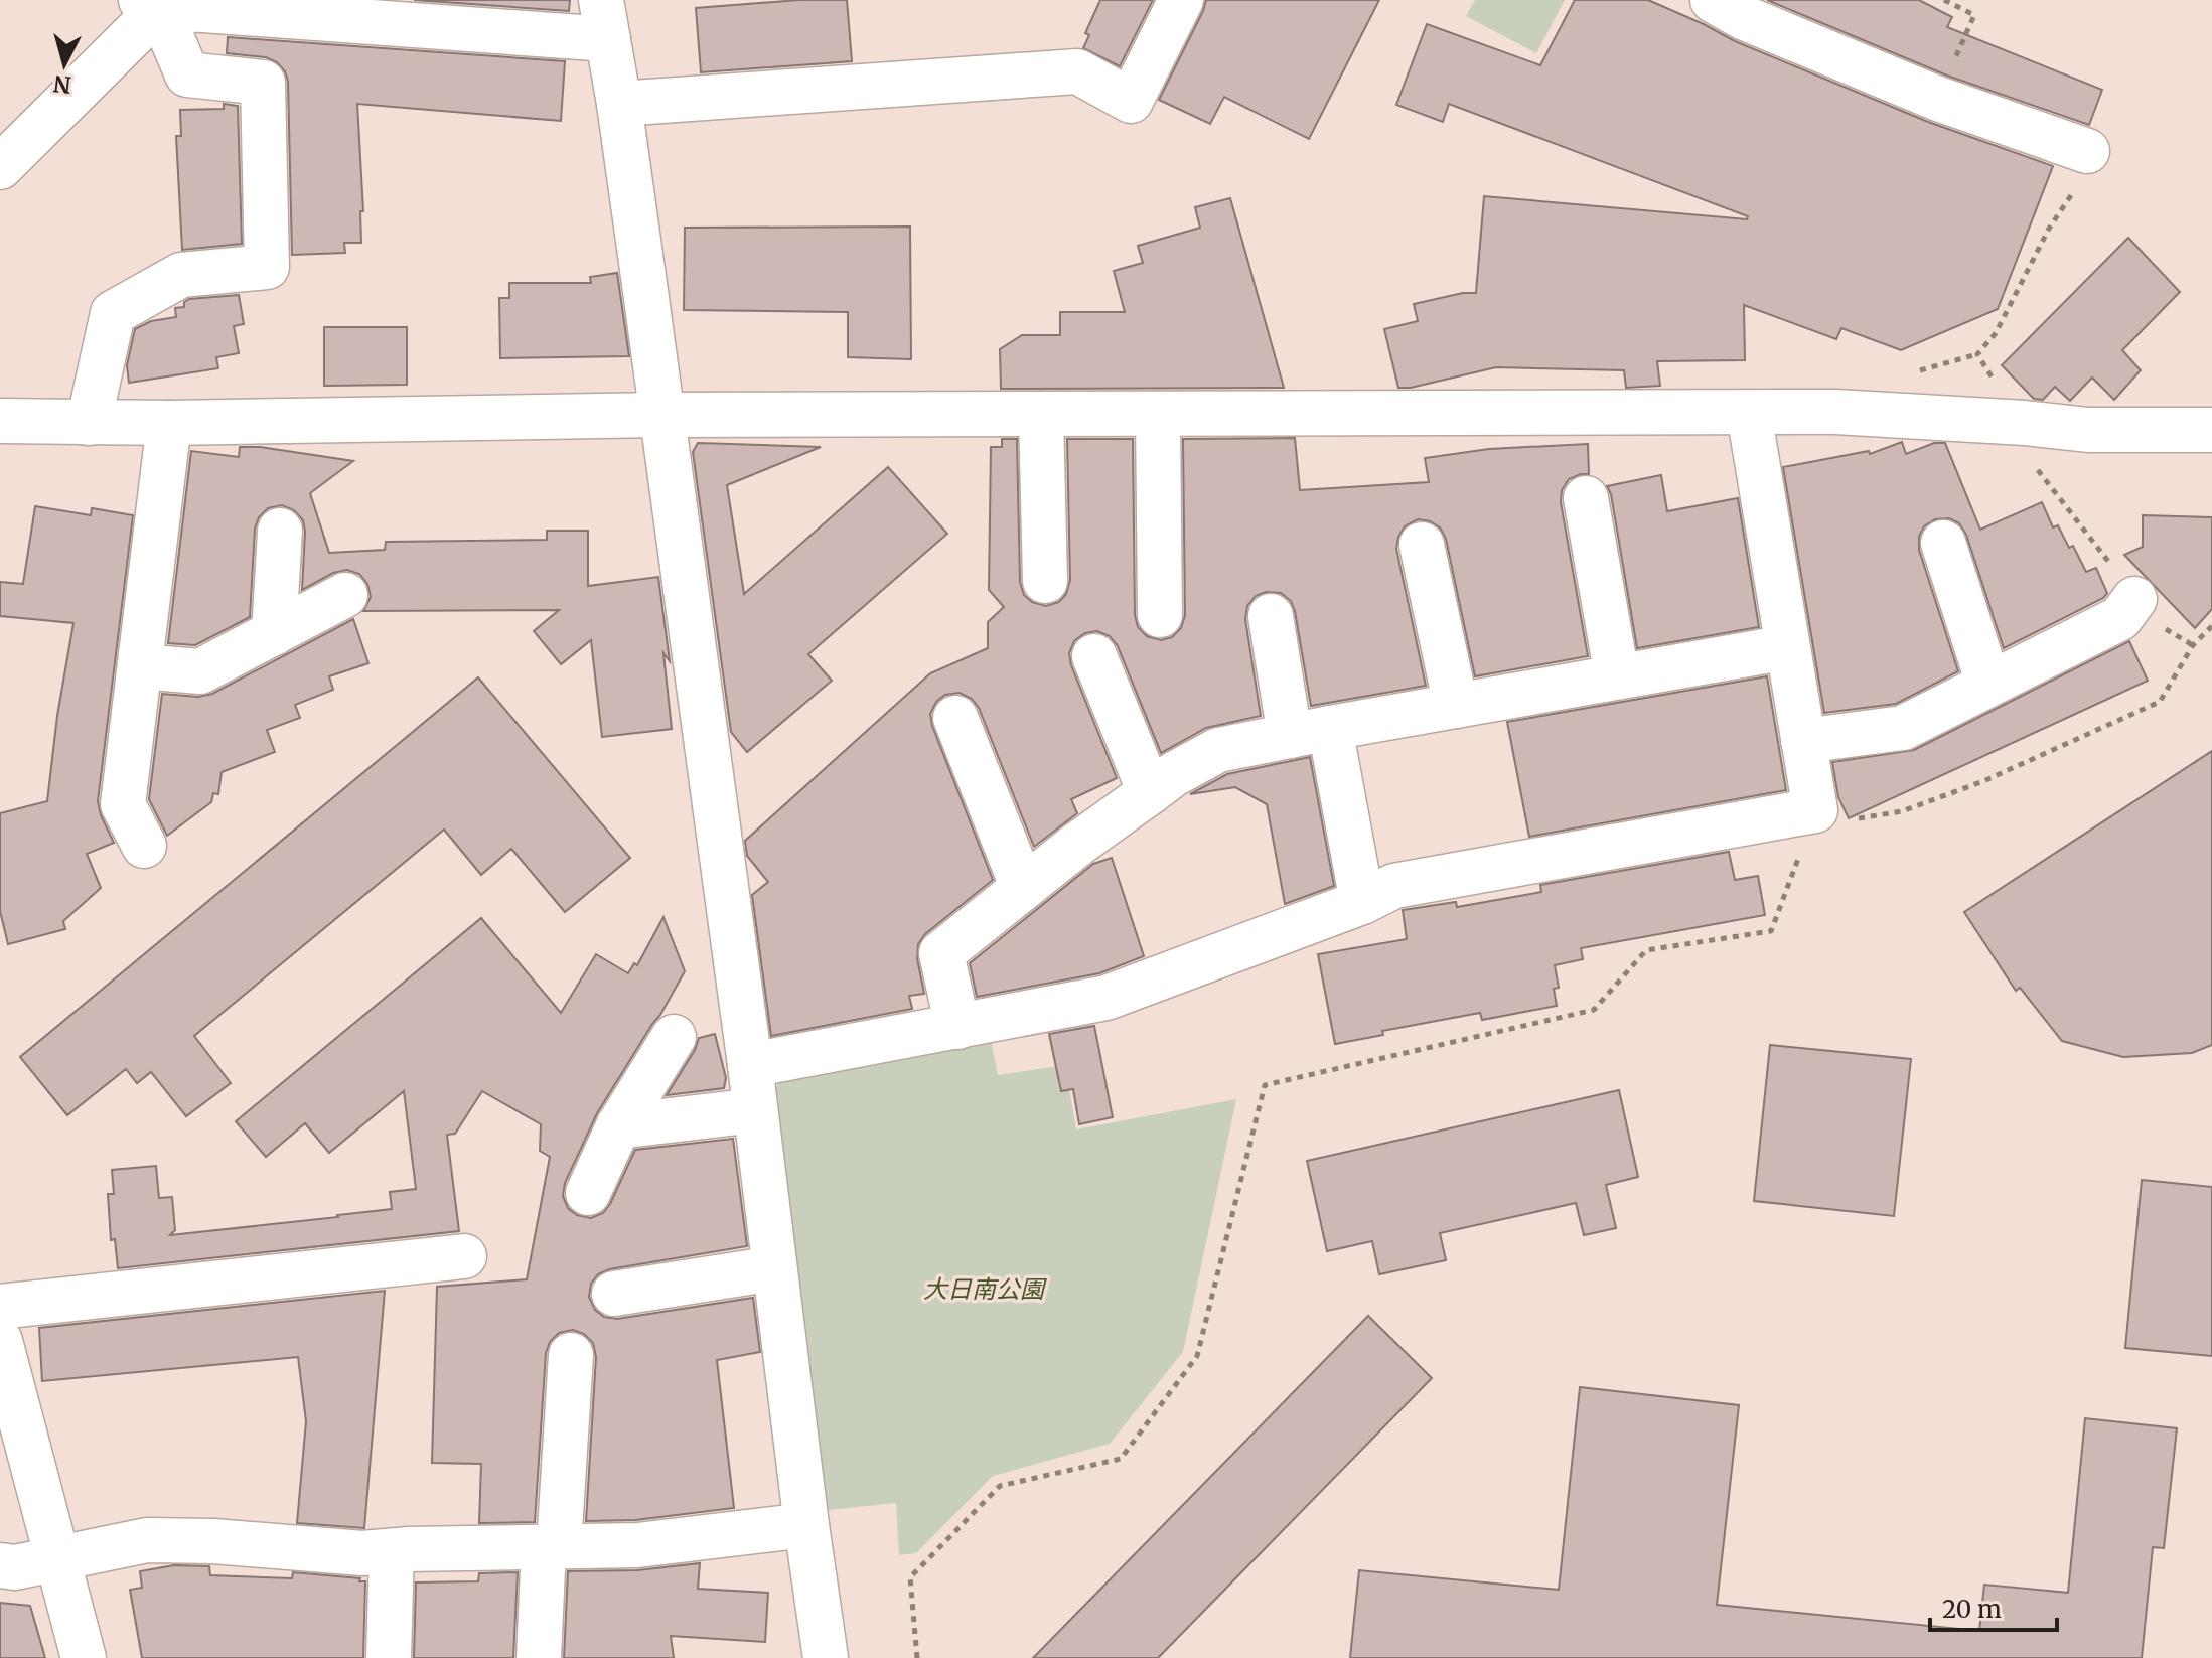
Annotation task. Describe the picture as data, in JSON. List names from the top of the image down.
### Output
{
  "parks": ["大日南公園"],
  "scale_bar": "20 m",
  "north": "bottom"
}
